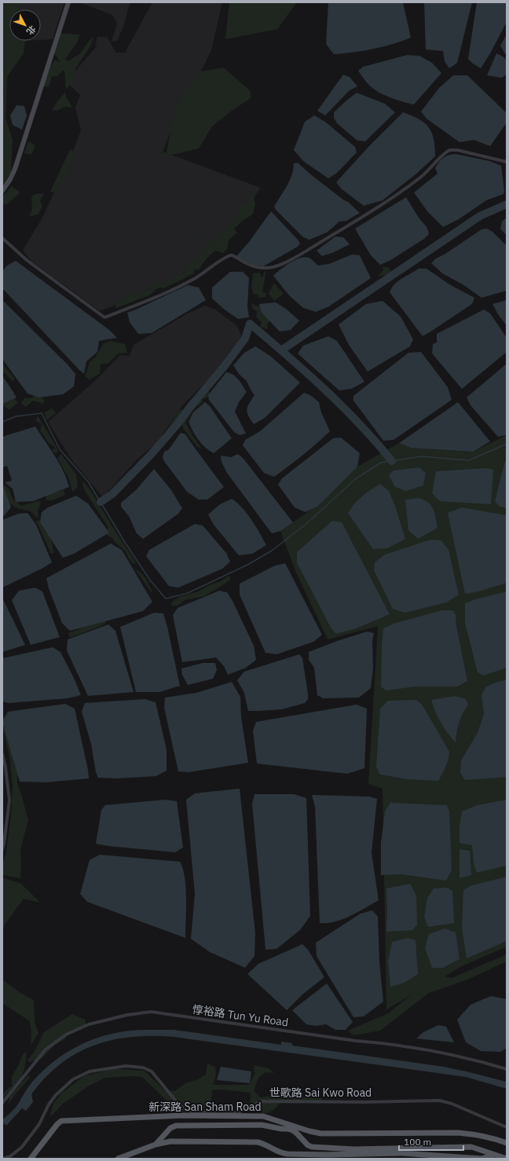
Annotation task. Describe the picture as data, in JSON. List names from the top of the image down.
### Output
{
  "streets": {
    "main road": ["新深路 San Sham Road"],
    "street": ["惇裕路 Tun Yu Road", "世歌路 Sai Kwo Road"]
  },
  "scale_bar": "100 m",
  "north": "bottom right"
}
